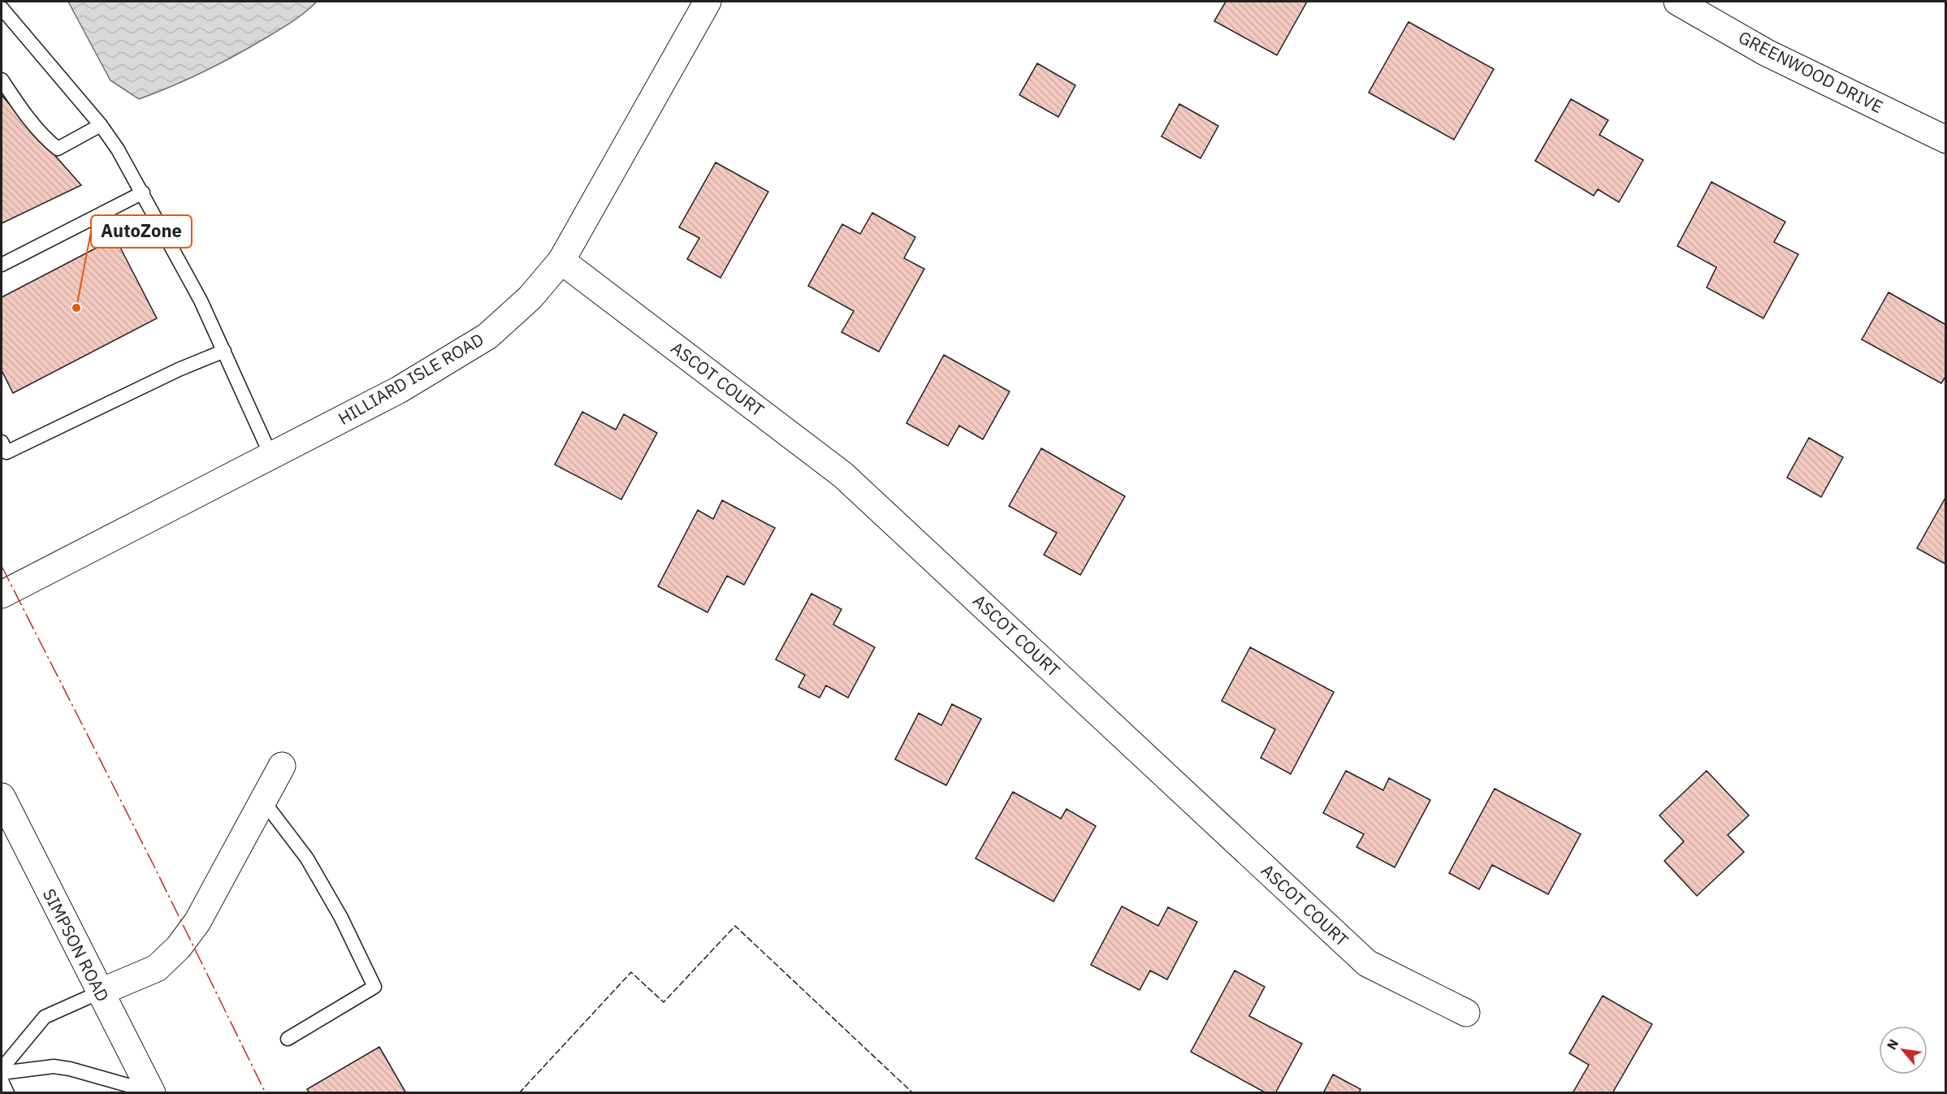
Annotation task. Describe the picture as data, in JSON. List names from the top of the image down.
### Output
{
  "streets": {
    "street": [
      "GREENWOOD DRIVE",
      "HILLIARD ISLE ROAD",
      "ASCOT COURT",
      "SIMPSON ROAD"
    ]
  },
  "crossings": [
    ["HILLIARD ISLE ROAD", "ASCOT COURT"]
  ],
  "places": ["AutoZone"],
  "north": "top left"
}
